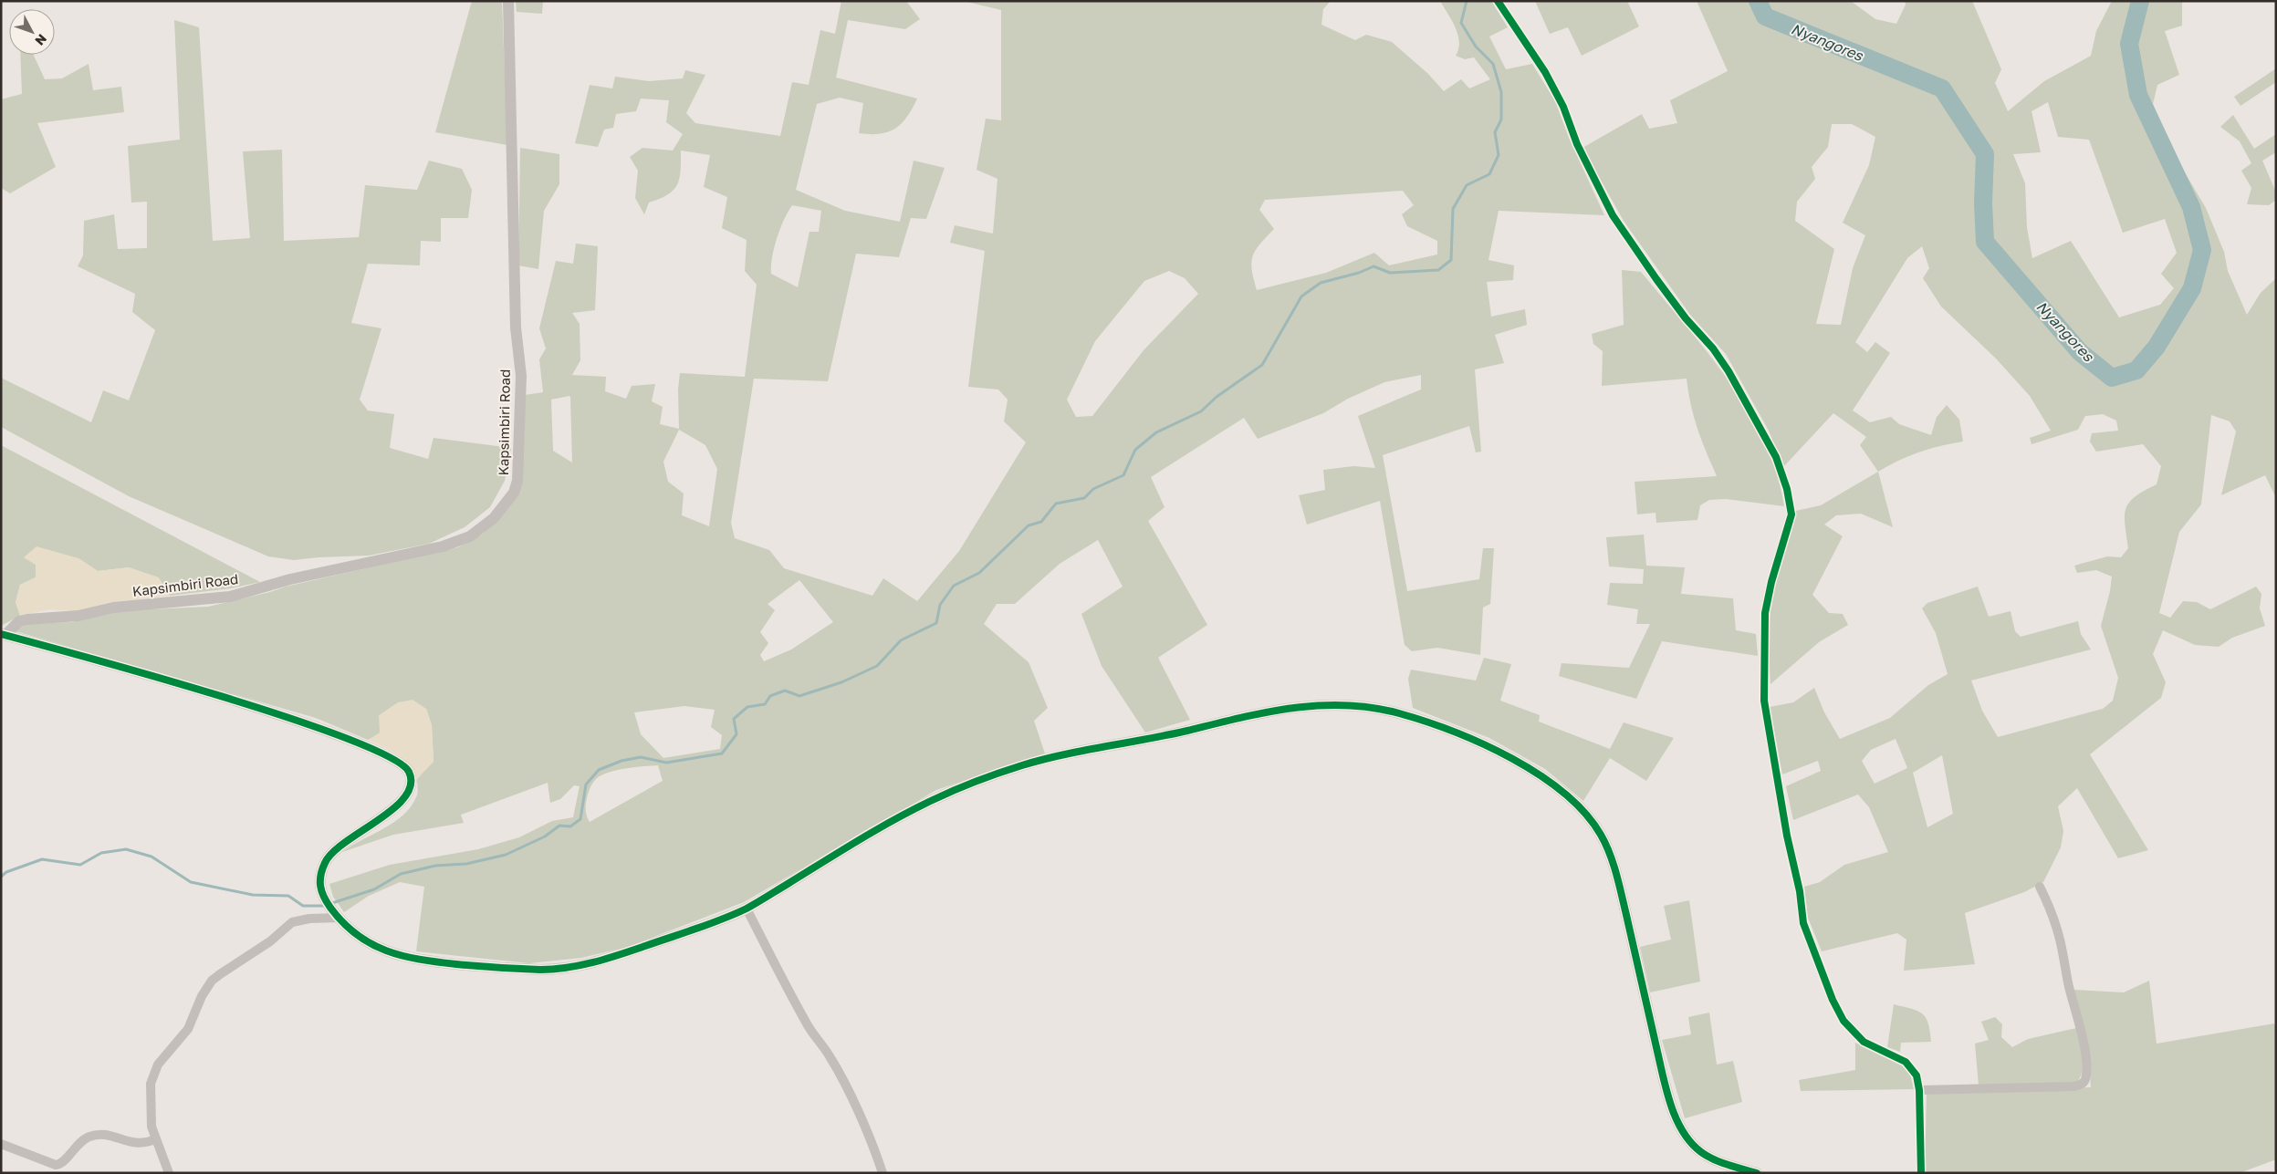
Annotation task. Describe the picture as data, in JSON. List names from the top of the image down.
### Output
{
  "streets": {
    "street": ["Kapsimbiri Road"]
  },
  "water": ["Nyangores"],
  "north": "bottom right"
}
